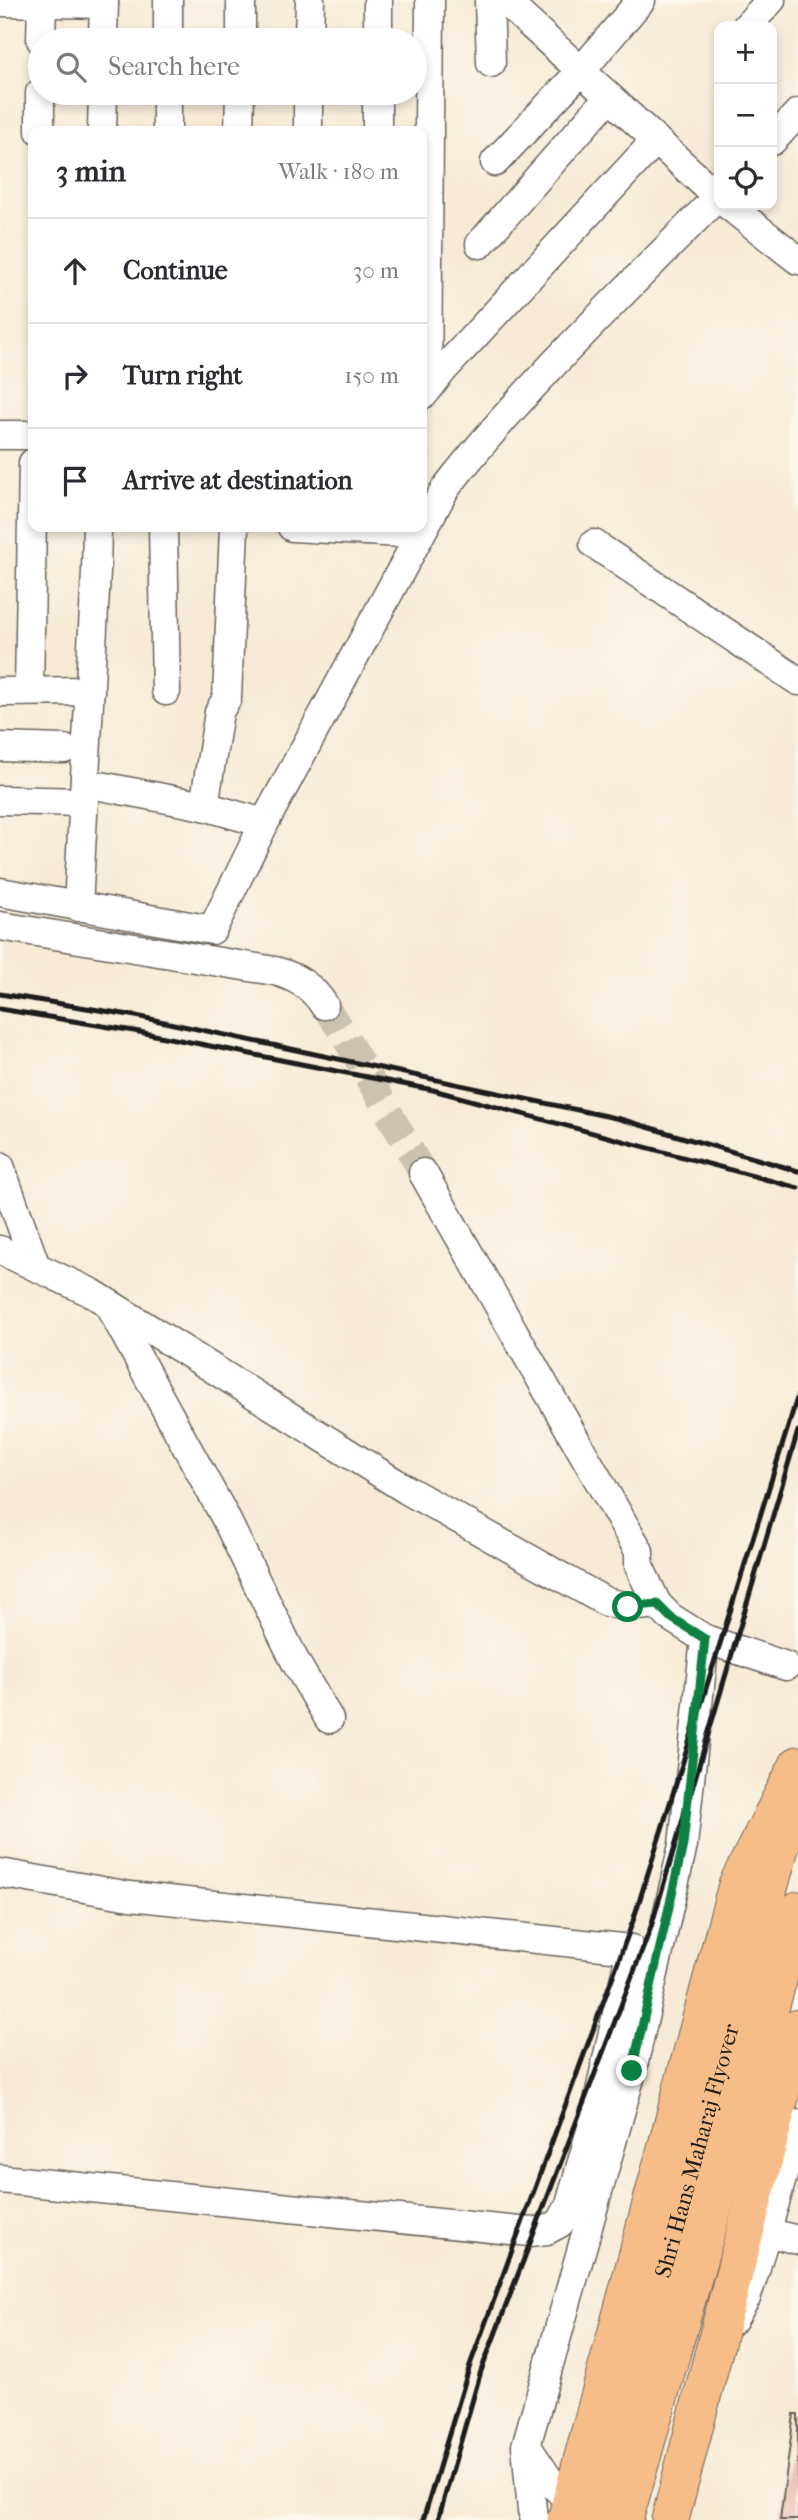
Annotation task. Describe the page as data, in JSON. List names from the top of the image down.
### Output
{
  "streets": {
    "main road": ["Shri Hans Maharaj Flyover"]
  },
  "page": {
    "map_buttons": ["+", "−"],
    "search": "Search here",
    "heading": ["3 min", "Walk · 180 m"],
    "list": [
      ["Continue", "30 m"],
      ["Turn right", "150 m"],
      "Arrive at destination"
    ]
  }
}
